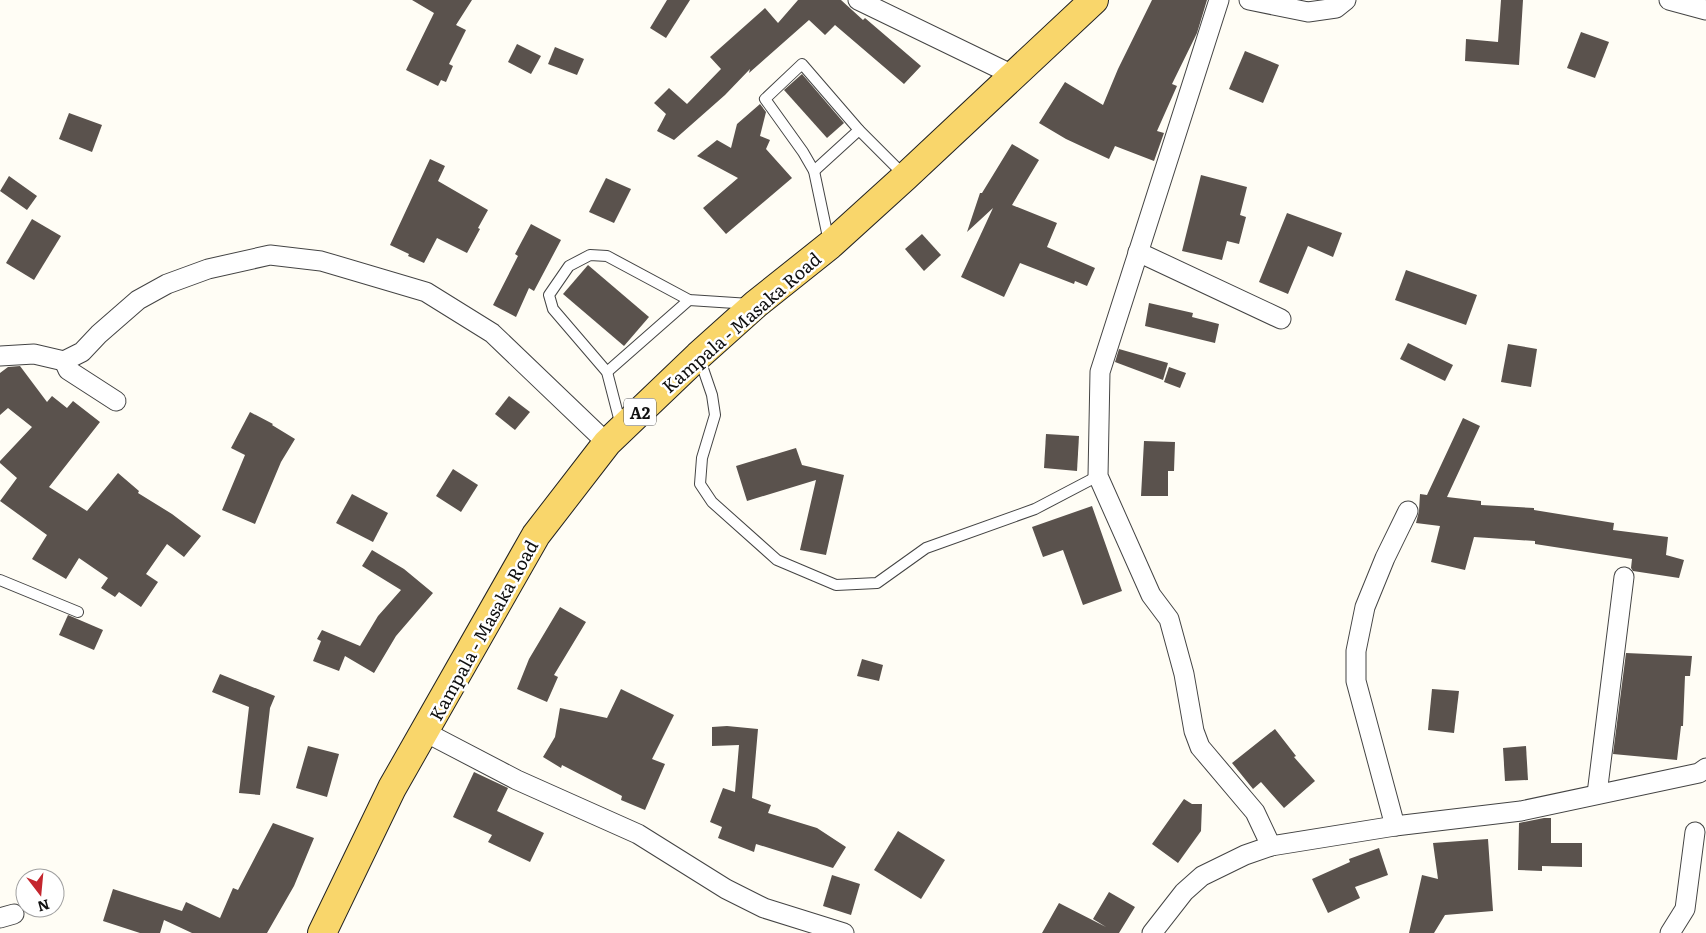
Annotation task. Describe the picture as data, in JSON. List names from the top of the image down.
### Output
{
  "streets": {
    "main road": ["Kampala - Masaka Road", "A2"]
  },
  "north": "bottom"
}
